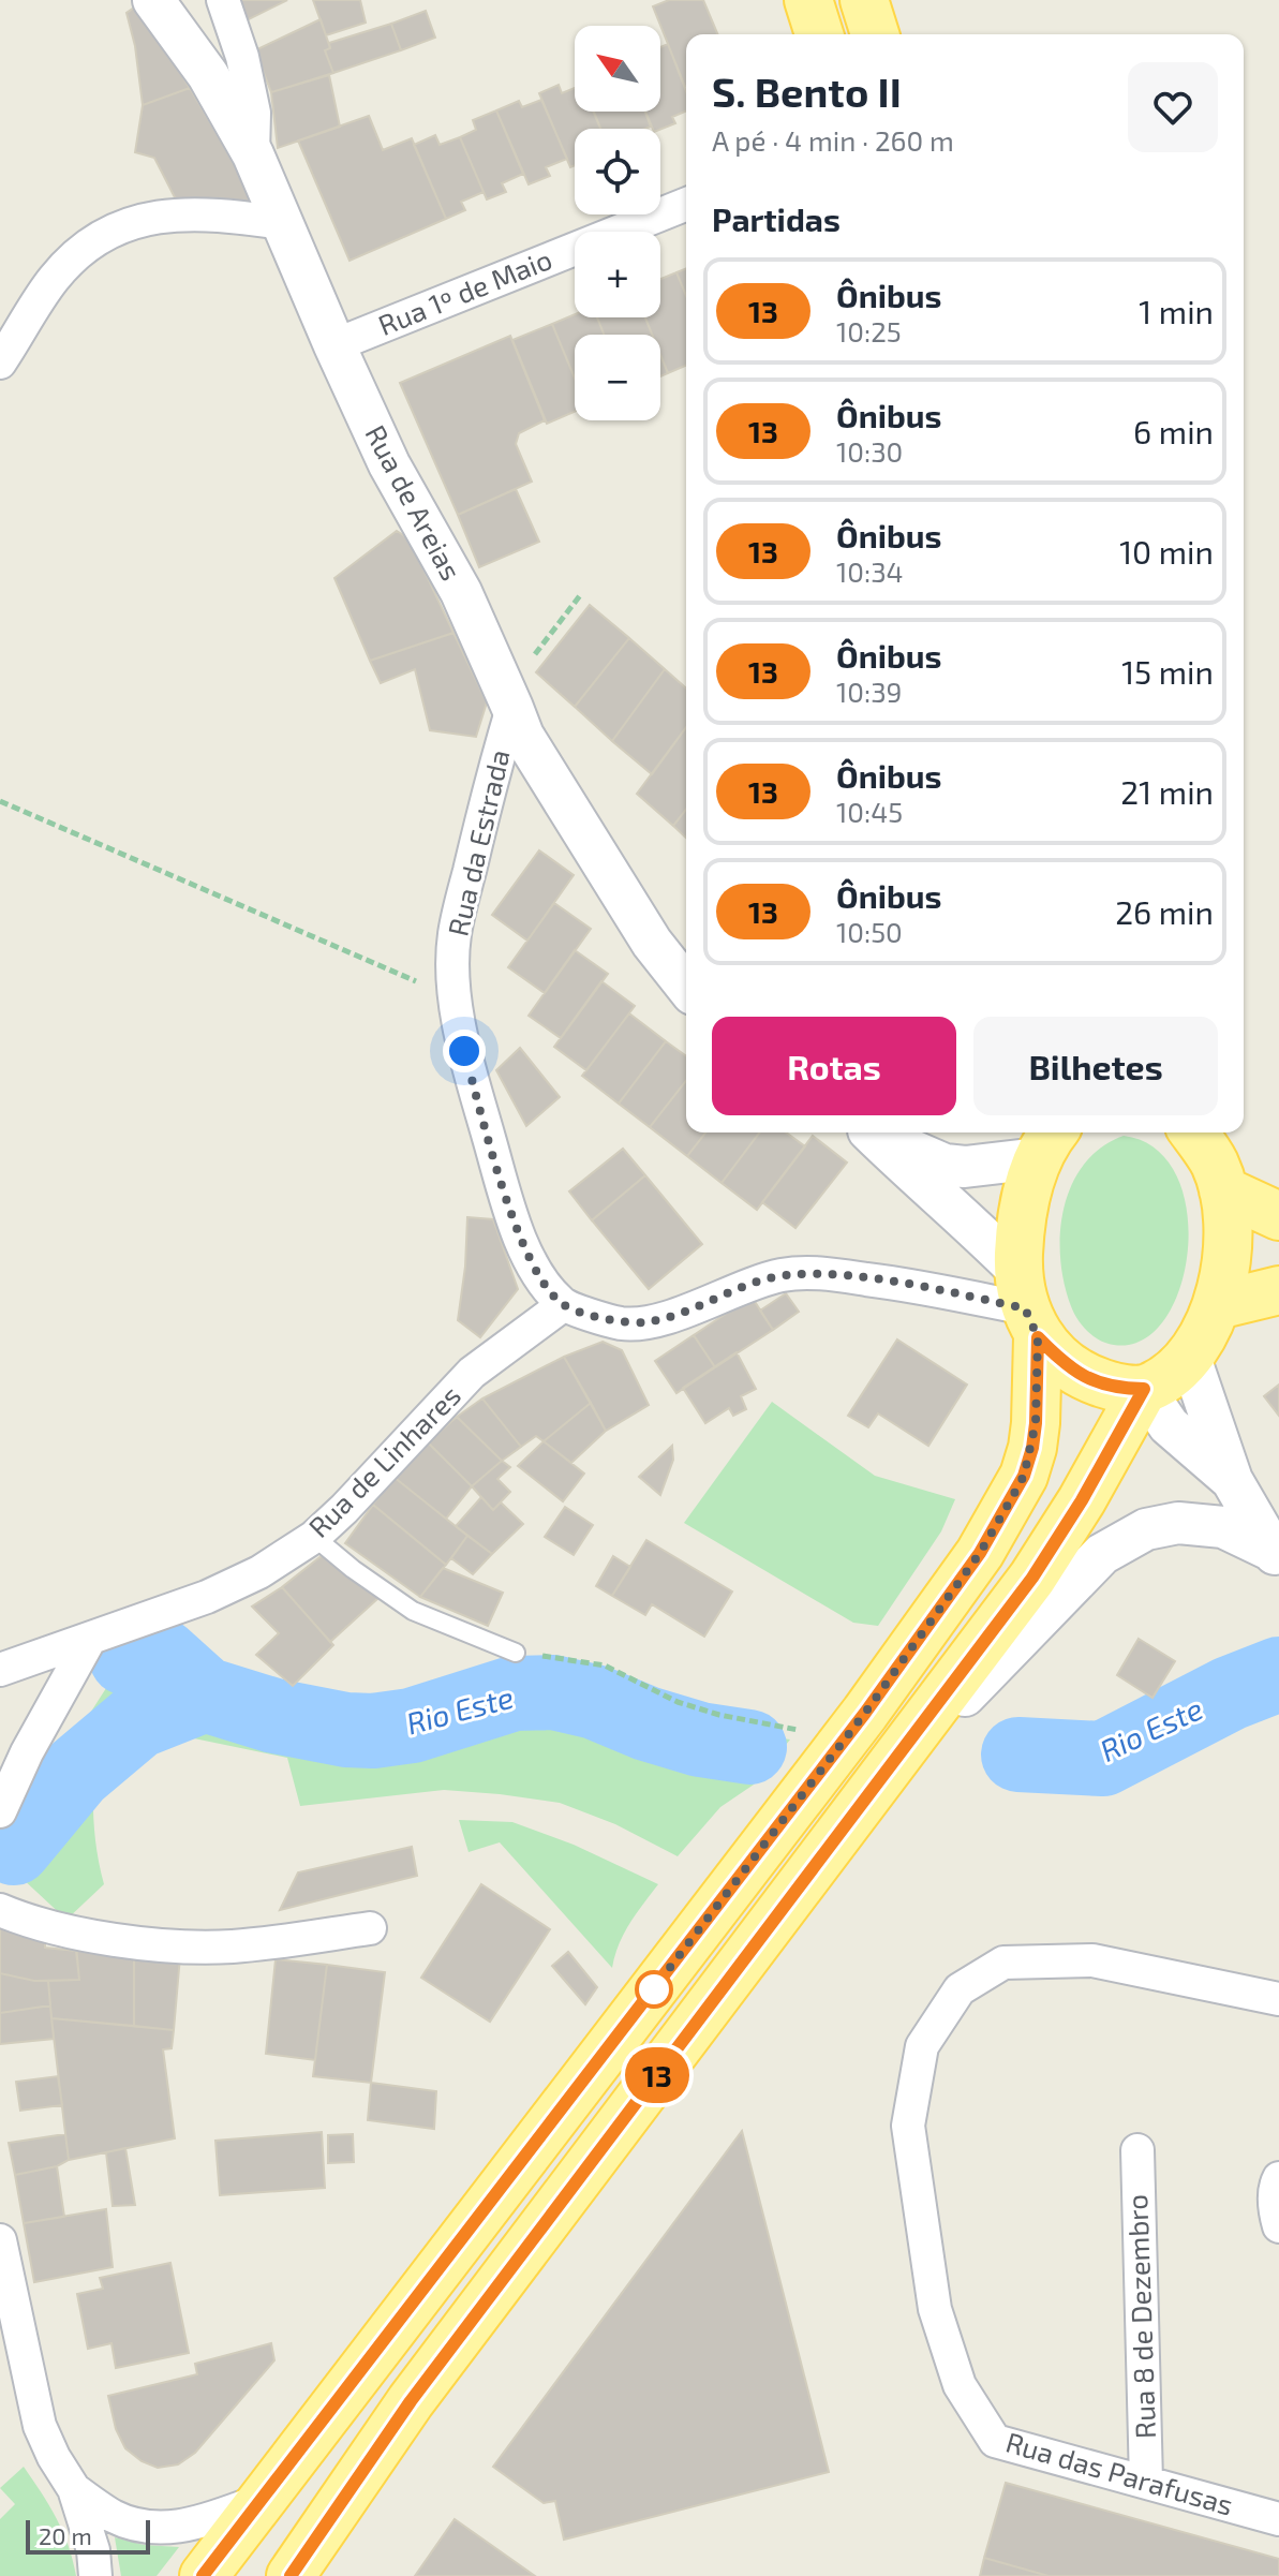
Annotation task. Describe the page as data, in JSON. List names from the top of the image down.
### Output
{
  "streets": {
    "street": [
      "Rua 1º de Maio",
      "Rua de Areias",
      "Rua da Estrada",
      "Rua de Linhares",
      "Rua 8 de Dezembro",
      "Rua das Parafusas"
    ]
  },
  "crossings": [
    ["Rua 1º de Maio", "Rua de Areias"],
    ["Rua de Areias", "Rua da Estrada"],
    ["Rua da Estrada", "Rua de Linhares"],
    ["Rua 8 de Dezembro", "Rua das Parafusas"]
  ],
  "water": ["Rio Este"],
  "lines": ["bus line 13"],
  "scale_bar": "20 m",
  "north": "top left",
  "page": {
    "on_map": "13",
    "map_buttons": ["+", "−"],
    "heading": [
      ["S. Bento II", "A pé · 4 min · 260 m"],
      "Partidas"
    ],
    "list": [
      {
        "mark": "13",
        "name": "Ônibus",
        "note": "10:25",
        "value": "1 min"
      },
      {
        "mark": "13",
        "name": "Ônibus",
        "note": "10:30",
        "value": "6 min"
      },
      {
        "mark": "13",
        "name": "Ônibus",
        "note": "10:34",
        "value": "10 min"
      },
      {
        "mark": "13",
        "name": "Ônibus",
        "note": "10:39",
        "value": "15 min"
      },
      {
        "mark": "13",
        "name": "Ônibus",
        "note": "10:45",
        "value": "21 min"
      },
      {
        "mark": "13",
        "name": "Ônibus",
        "note": "10:50",
        "value": "26 min"
      }
    ],
    "buttons": ["Rotas", "Bilhetes"],
    "scale": "20 m"
  }
}
